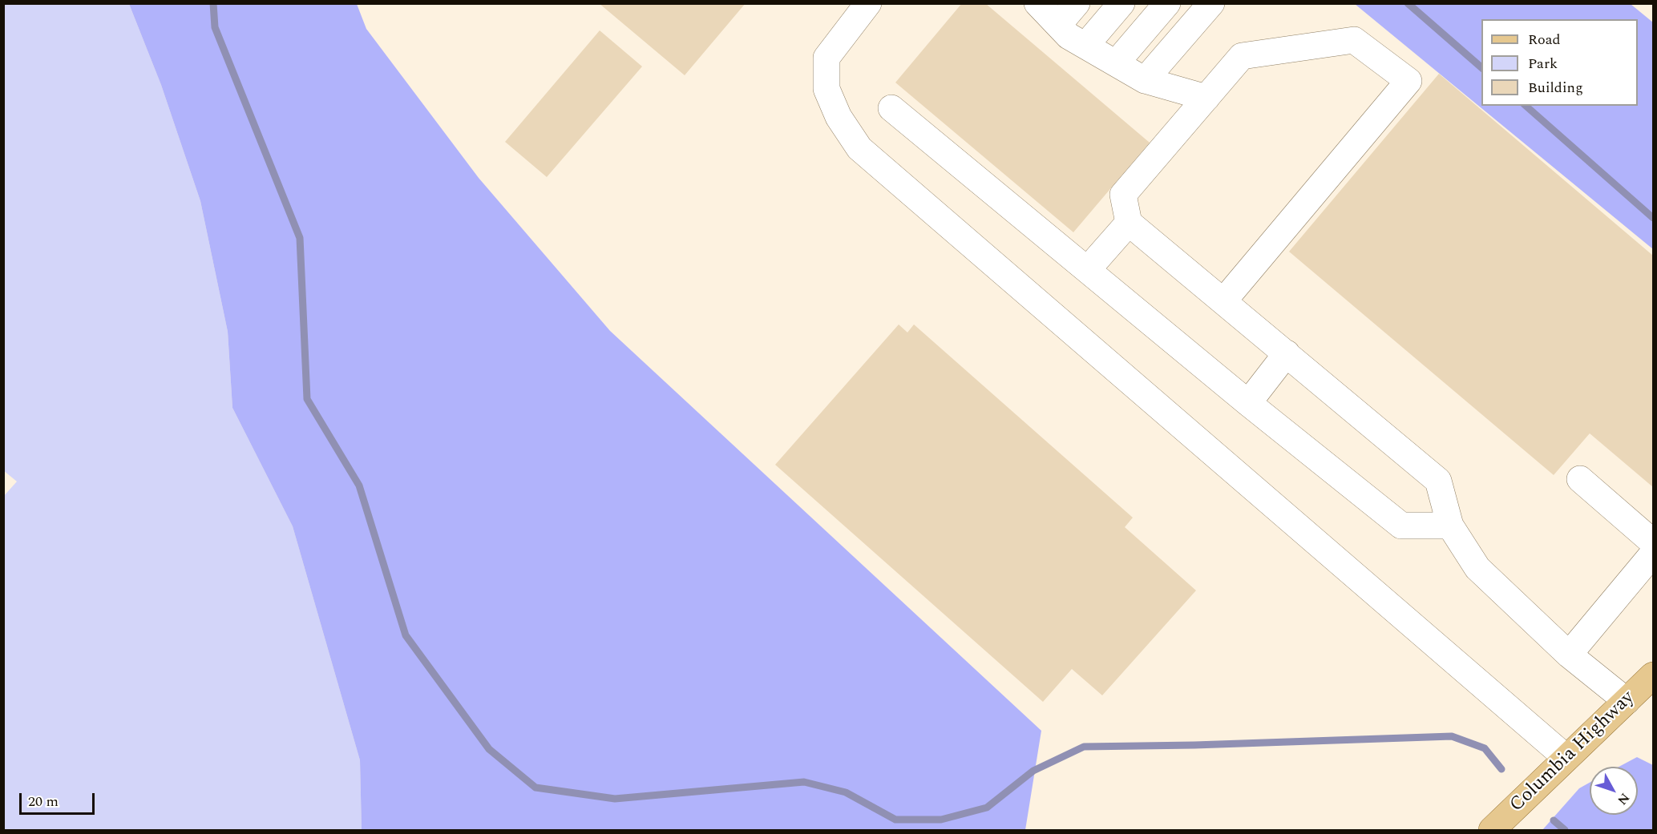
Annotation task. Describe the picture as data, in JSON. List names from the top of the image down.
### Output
{
  "streets": {
    "main road": ["Columbia Highway"]
  },
  "legend": ["Road", "Park", "Building"],
  "scale_bar": "20 m",
  "north": "bottom right"
}
